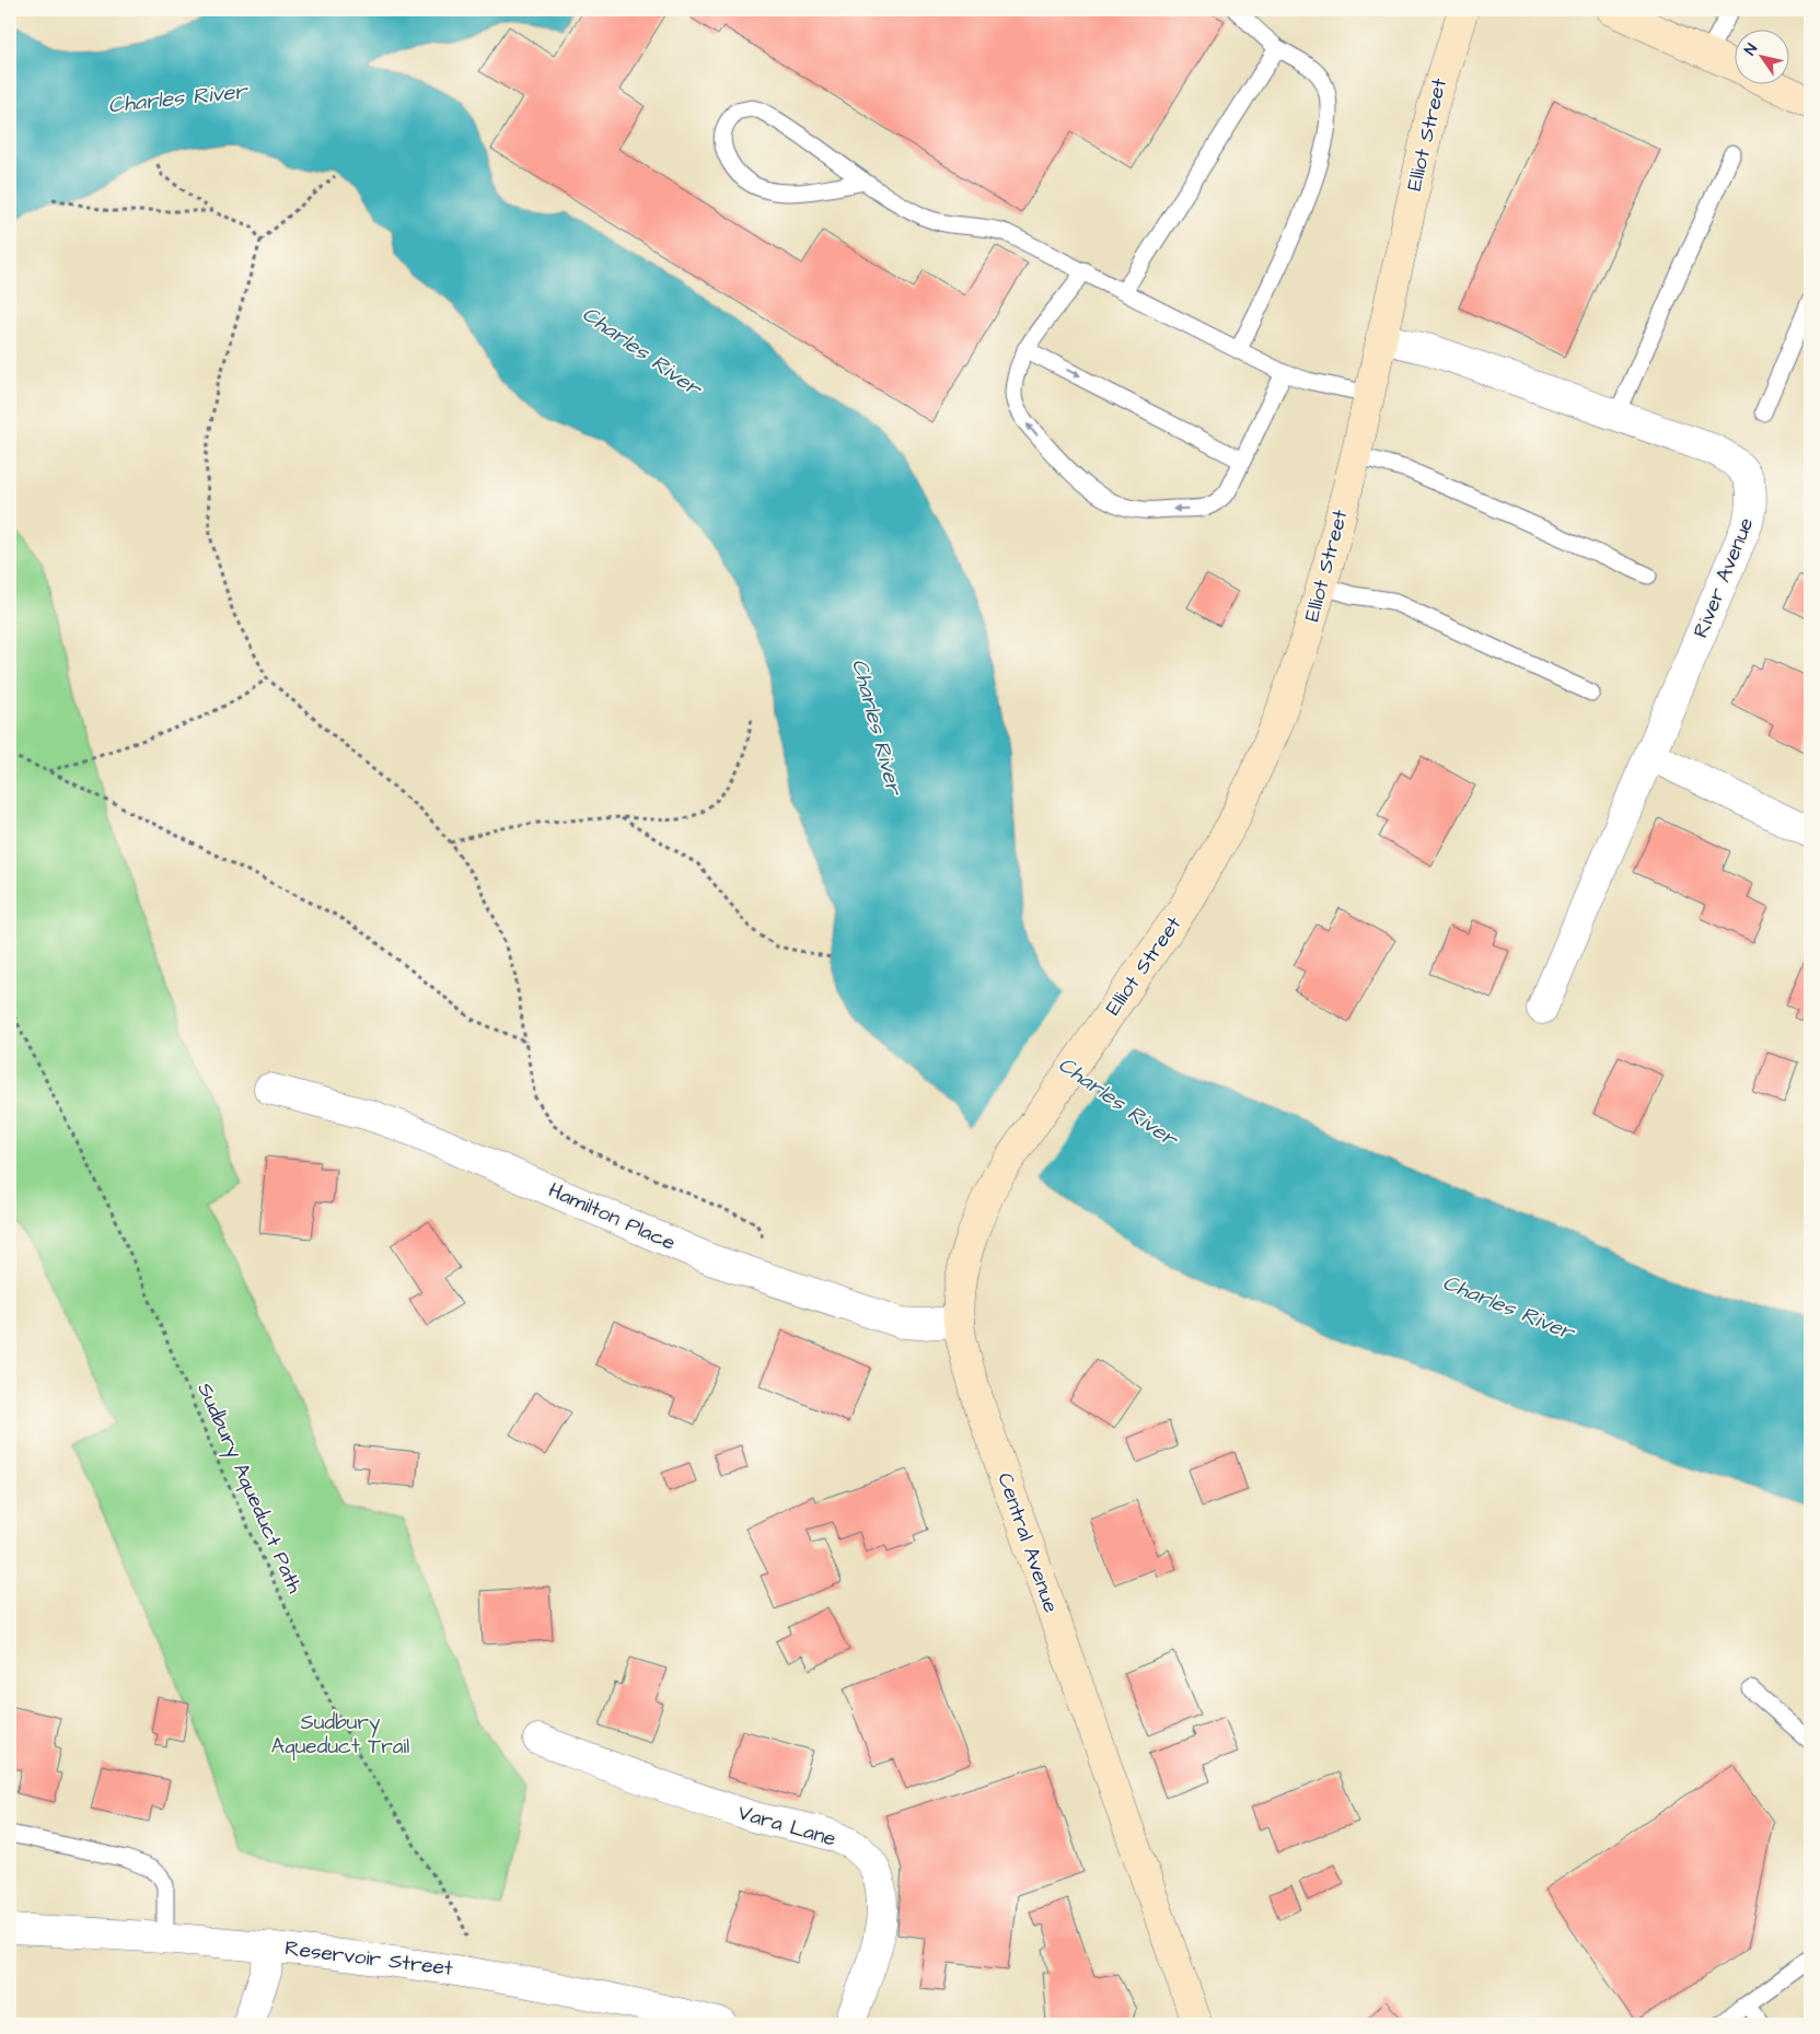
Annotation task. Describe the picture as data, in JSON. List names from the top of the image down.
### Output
{
  "streets": {
    "main road": ["Elliot Street", "Central Avenue"],
    "street": [
      "River Avenue",
      "Hamilton Place",
      "Vara Lane",
      "Reservoir Street"
    ],
    "path": ["Sudbury Aqueduct Path"]
  },
  "crossings": [
    ["Elliot Street", "River Avenue"],
    ["Elliot Street", "Central Avenue"],
    ["Hamilton Place", "Central Avenue"],
    ["Sudbury Aqueduct Path", "Reservoir Street"]
  ],
  "water": ["Charles River"],
  "parks": ["Sudbury Aqueduct Trail"],
  "north": "top left"
}
